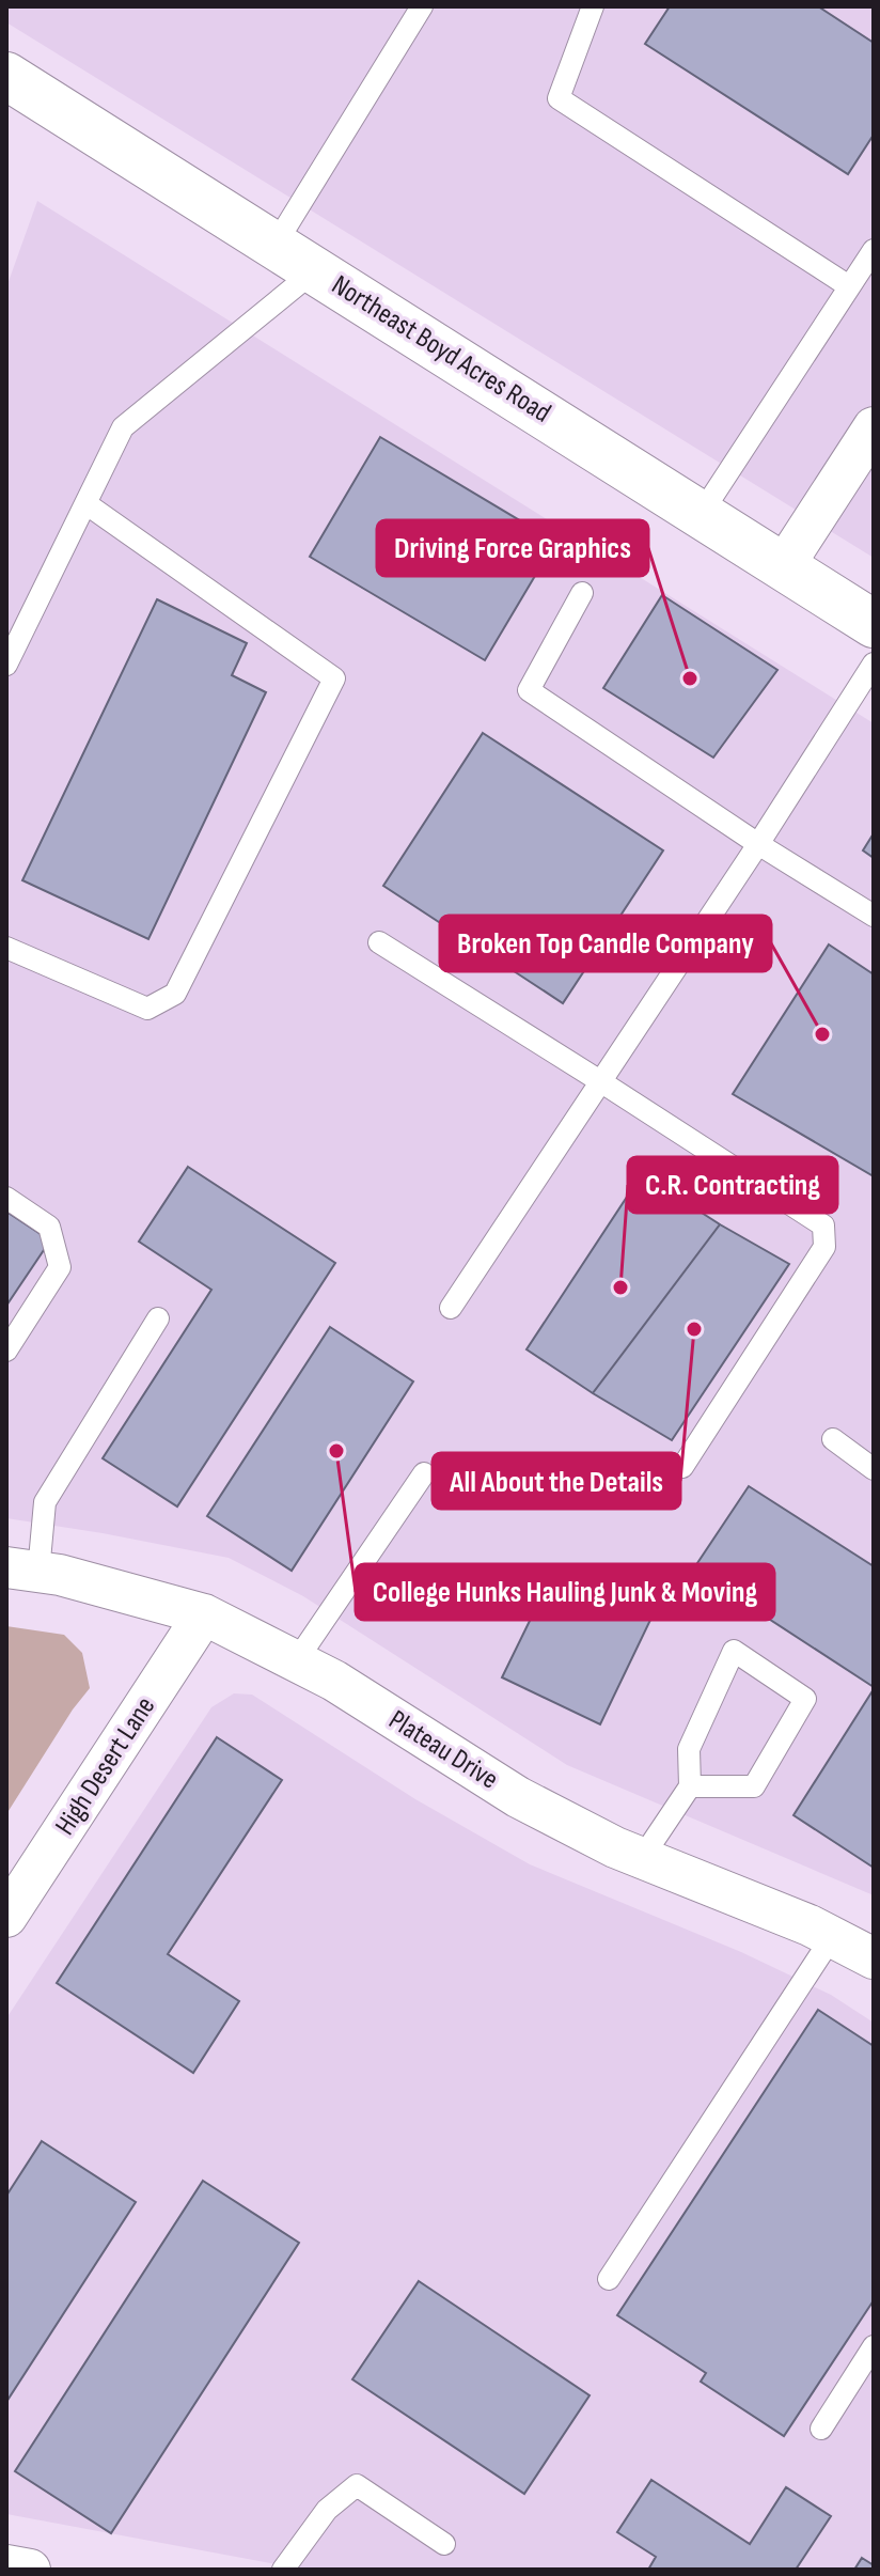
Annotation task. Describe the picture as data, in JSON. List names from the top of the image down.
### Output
{
  "streets": {
    "street": ["Northeast Boyd Acres Road", "Plateau Drive", "High Desert Lane"]
  },
  "crossings": [
    ["Plateau Drive", "High Desert Lane"]
  ],
  "places": [
    "Driving Force Graphics",
    "Broken Top Candle Company",
    "C.R. Contracting",
    "All About the Details",
    "College Hunks Hauling Junk & Moving"
  ]
}
